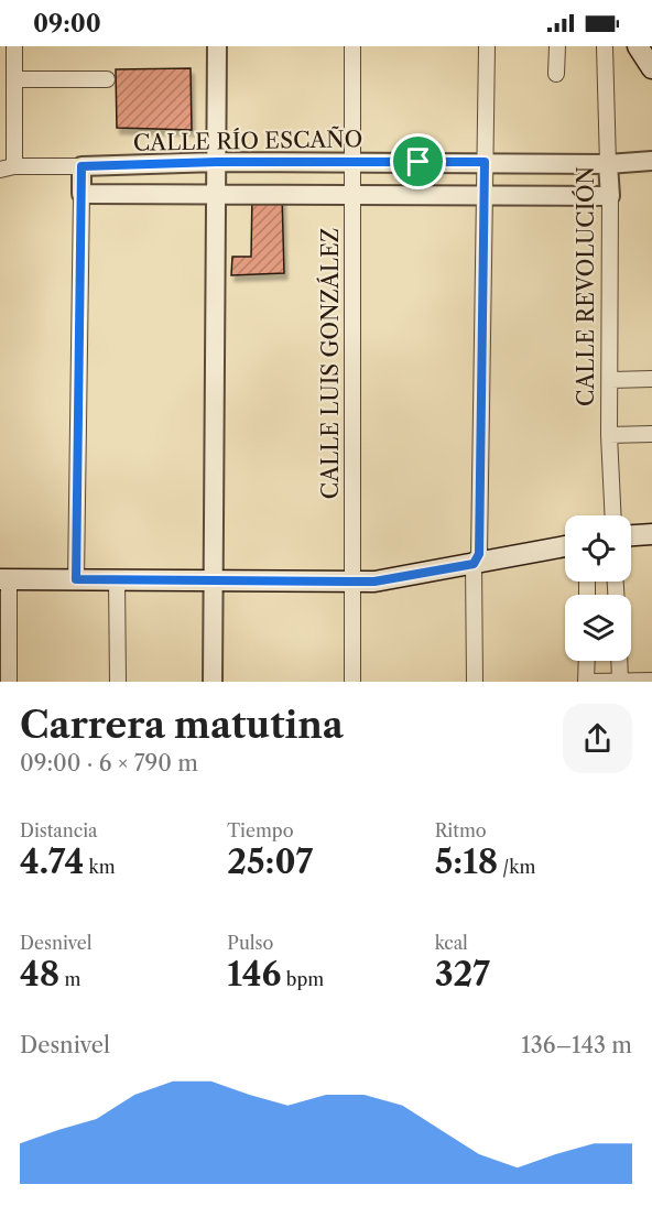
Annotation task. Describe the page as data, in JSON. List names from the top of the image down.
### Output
{
  "streets": {
    "street": ["CALLE RÍO ESCAÑO", "CALLE REVOLUCIÓN", "CALLE LUIS GONZÁLEZ"]
  },
  "crossings": [
    ["CALLE RÍO ESCAÑO", "CALLE REVOLUCIÓN"],
    ["CALLE RÍO ESCAÑO", "CALLE LUIS GONZÁLEZ"]
  ],
  "page": {
    "status": "09:00",
    "heading": ["Carrera matutina", "09:00 · 6 × 790 m"],
    "stats": [
      ["Distancia", "4.74 km"],
      ["Tiempo", "25:07"],
      ["Ritmo", "5:18 /km"],
      ["Desnivel", "48 m"],
      ["Pulso", "146 bpm"],
      ["kcal", "327"]
    ],
    "chart": ["Desnivel", "136–143 m"]
  }
}
